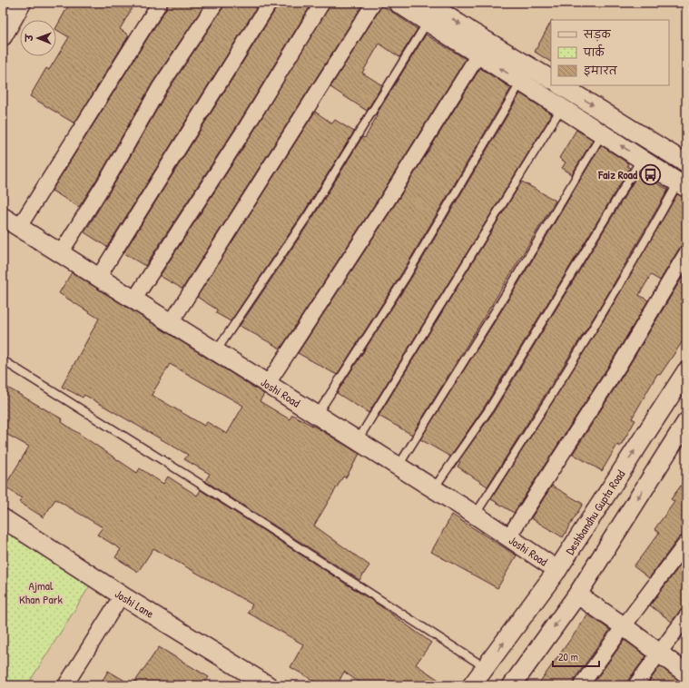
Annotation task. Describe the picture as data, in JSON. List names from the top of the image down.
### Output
{
  "streets": {
    "street": ["Joshi Road", "Deshbandhu Gupta Road", "Joshi Lane"]
  },
  "crossings": [
    ["Joshi Road", "Deshbandhu Gupta Road"]
  ],
  "parks": ["Ajmal Khan Park"],
  "places": {
    "bus stop": ["Faiz Road"]
  },
  "legend": ["सड़क", "पार्क", "इमारत"],
  "scale_bar": "20 m",
  "north": "left"
}
